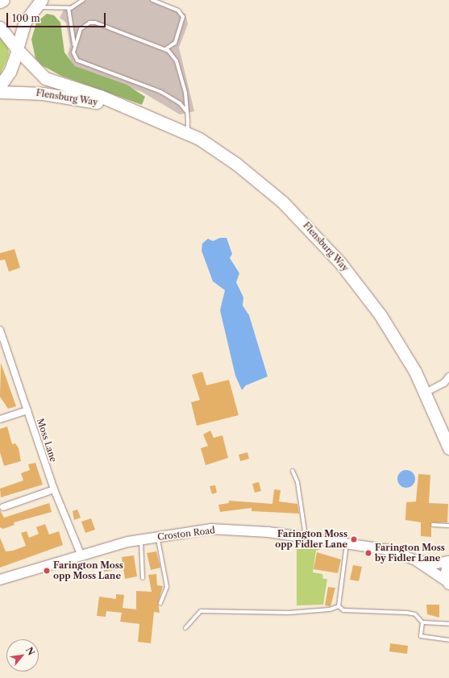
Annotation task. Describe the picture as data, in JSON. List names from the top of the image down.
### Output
{
  "streets": {
    "highway": ["Flensburg Way"],
    "street": ["Moss Lane", "Croston Road"]
  },
  "crossings": [
    ["Moss Lane", "Croston Road"]
  ],
  "places": ["Farington Moss opp Fidler Lane", "Farington Moss by Fidler Lane", "Farington Moss opp Moss Lane"],
  "scale_bar": "100 m",
  "north": "top right"
}
